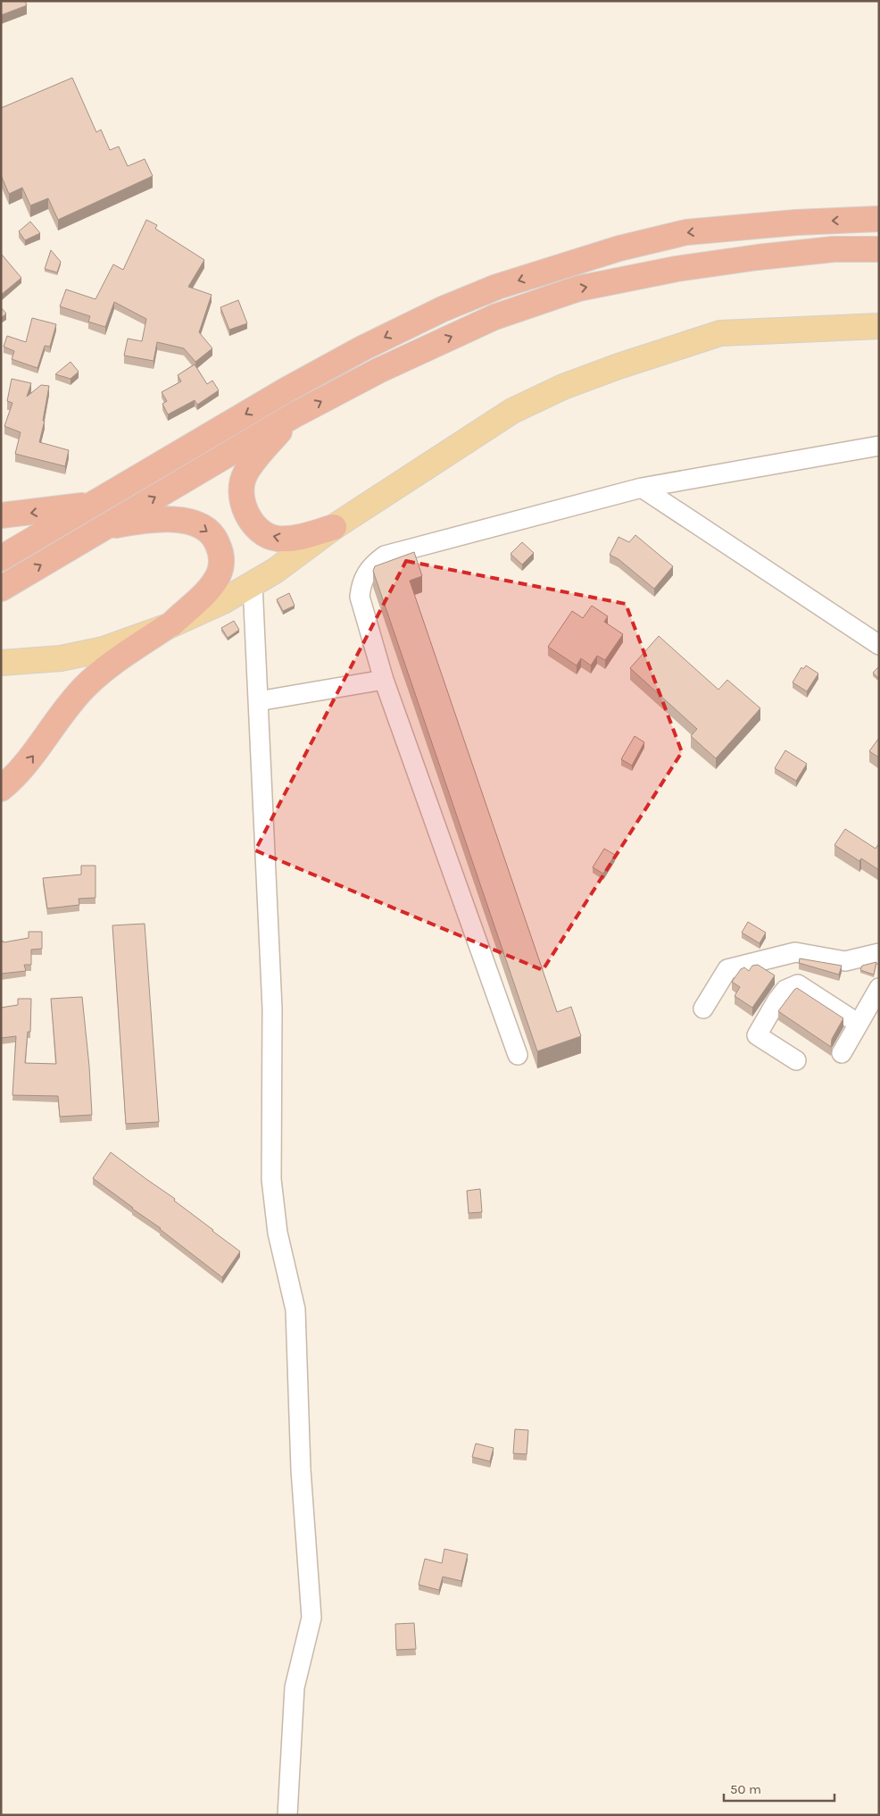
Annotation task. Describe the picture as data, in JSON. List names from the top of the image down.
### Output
{
  "scale_bar": "50 m"
}
